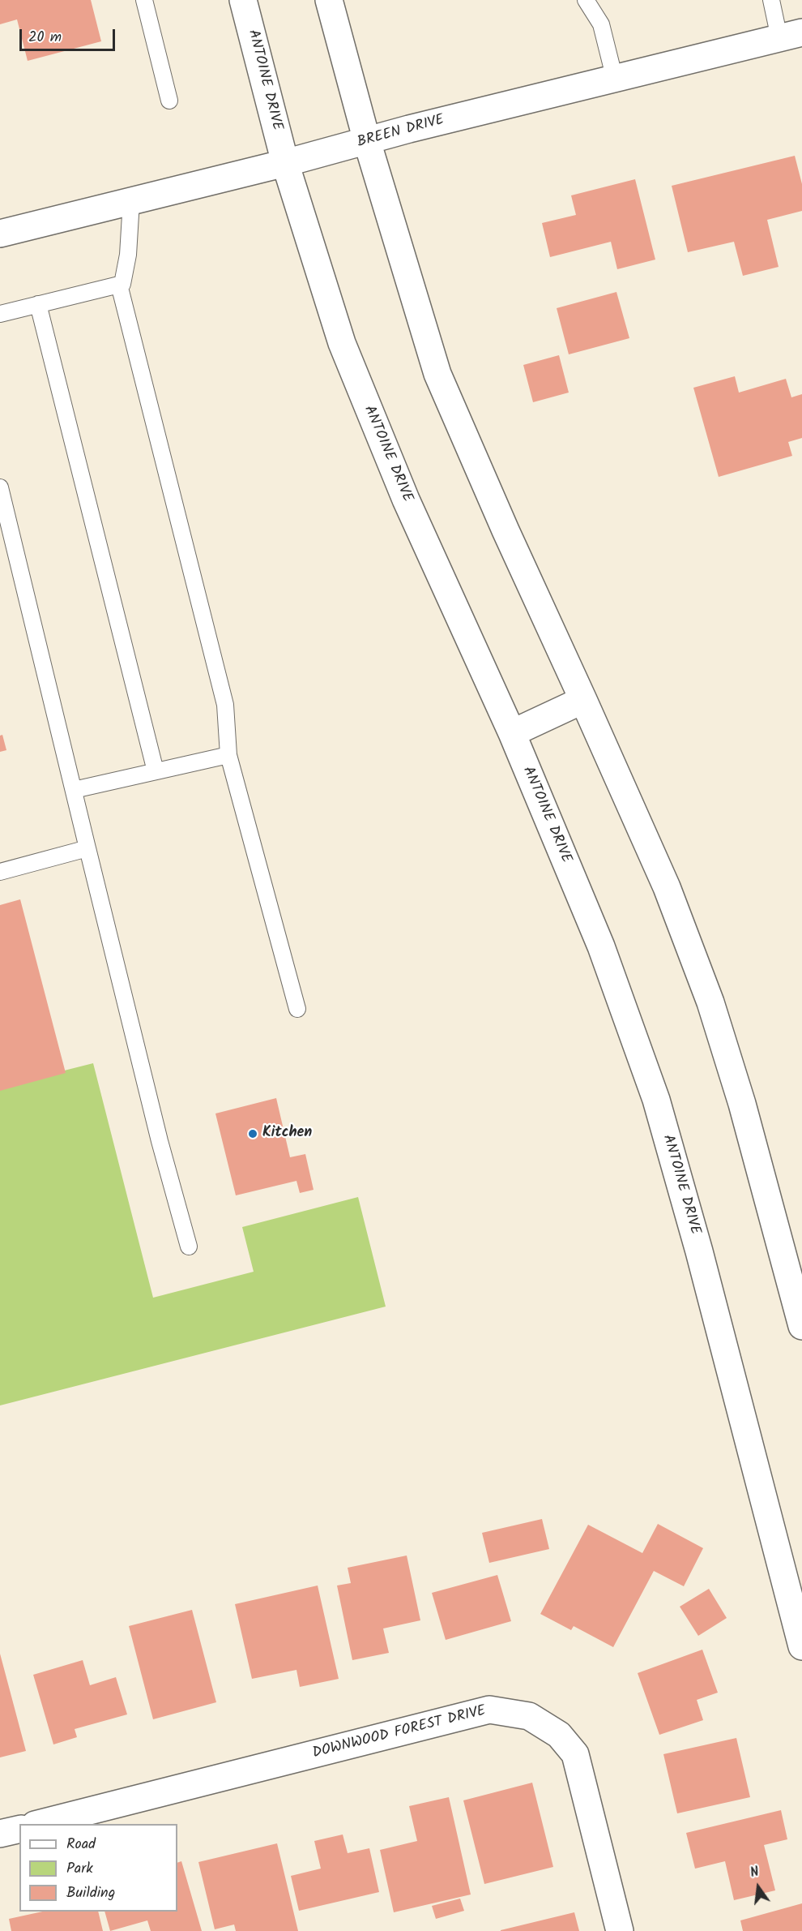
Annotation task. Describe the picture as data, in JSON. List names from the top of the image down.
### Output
{
  "streets": {
    "main road": ["ANTOINE DRIVE", "BREEN DRIVE", "DOWNWOOD FOREST DRIVE"]
  },
  "crossings": [
    ["ANTOINE DRIVE", "BREEN DRIVE"]
  ],
  "places": ["Kitchen"],
  "legend": ["Road", "Park", "Building"],
  "scale_bar": "20 m",
  "north": "top"
}
